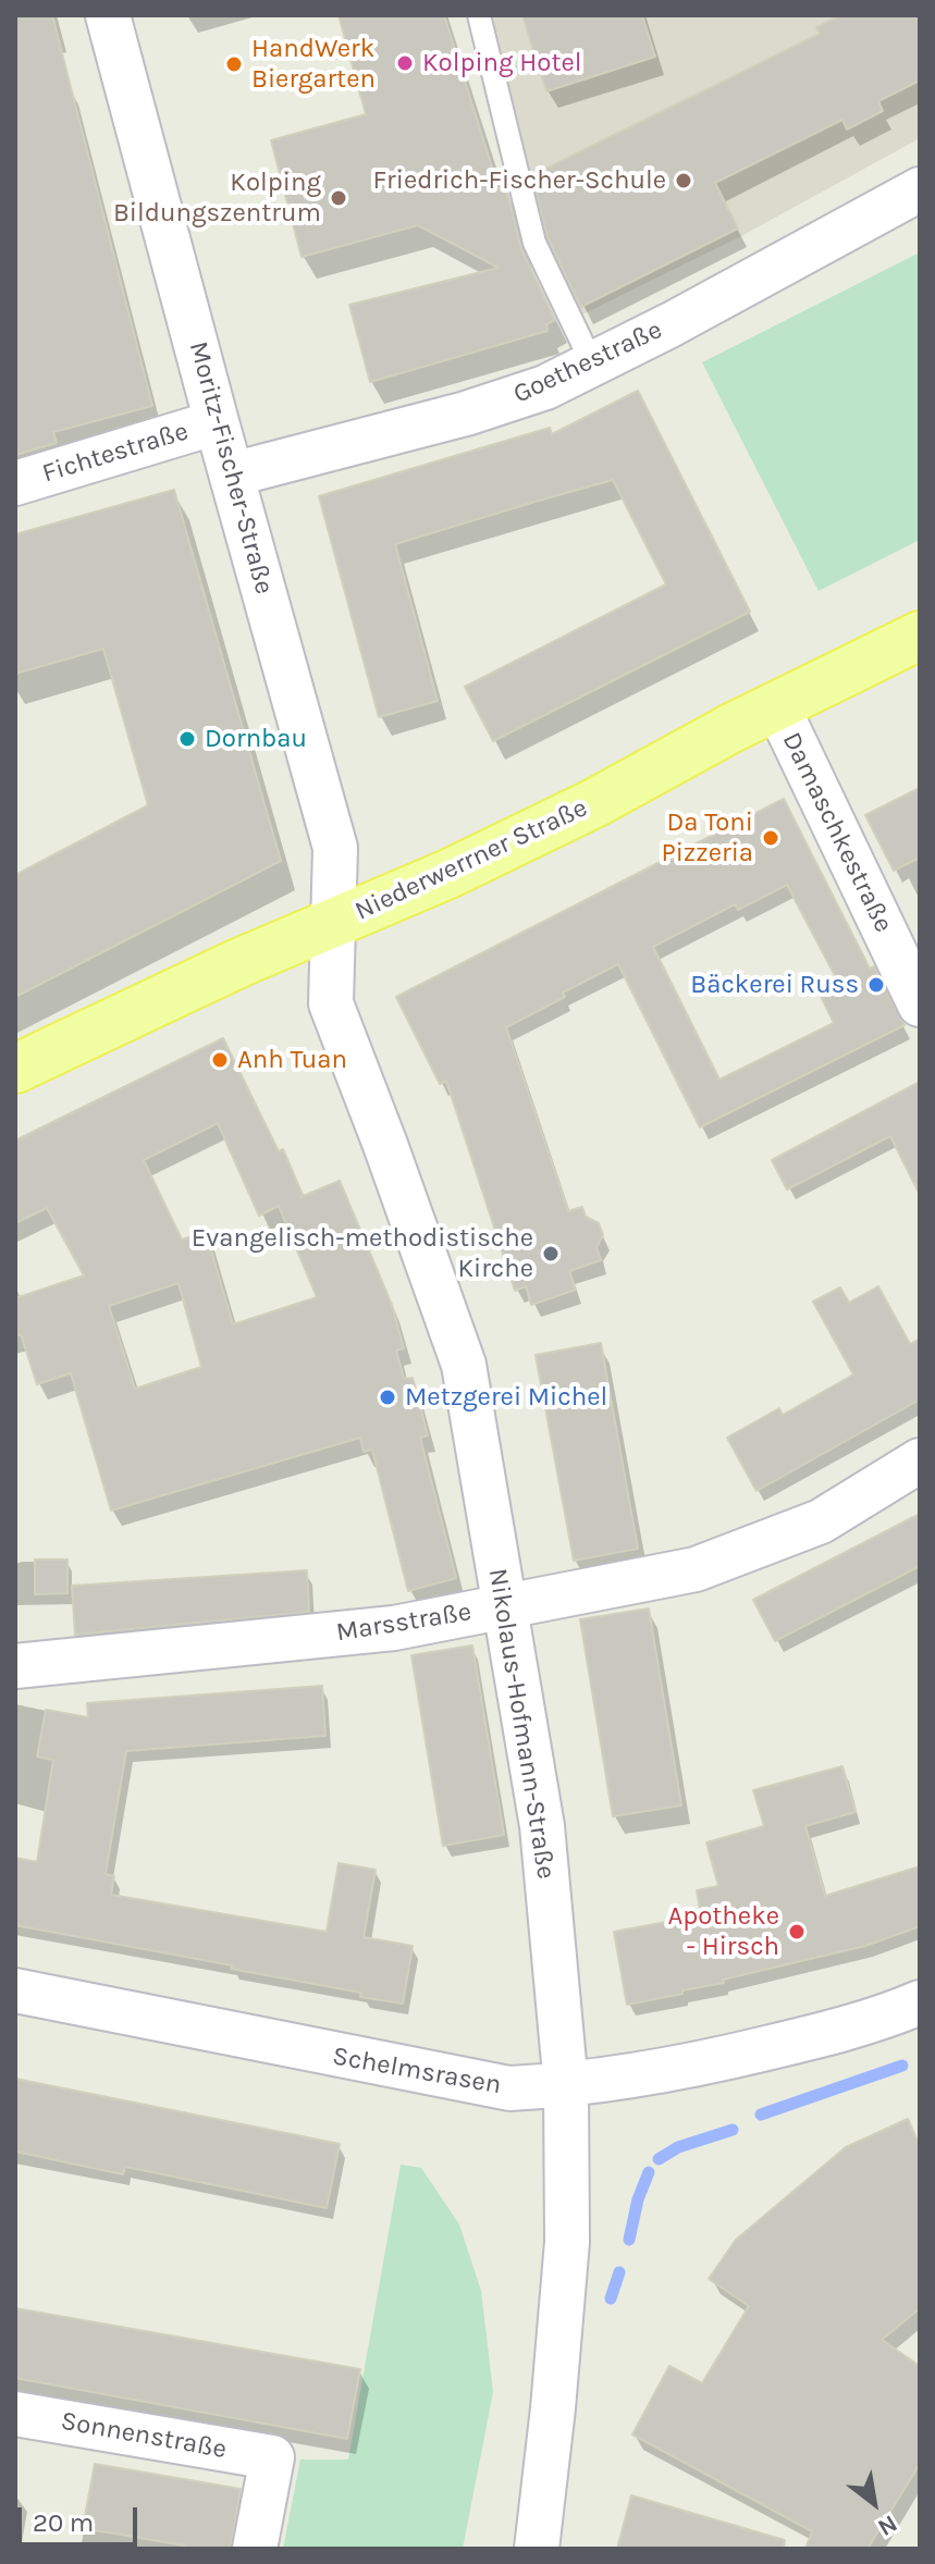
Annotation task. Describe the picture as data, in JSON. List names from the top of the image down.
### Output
{
  "streets": {
    "main road": ["Niederwerrner Straße"],
    "street": [
      "Goethestraße",
      "Fichtestraße",
      "Moritz-Fischer-Straße",
      "Damaschkestraße",
      "Marsstraße",
      "Nikolaus-Hofmann-Straße",
      "Schelmsrasen",
      "Sonnenstraße"
    ]
  },
  "crossings": [
    ["Goethestraße", "Moritz-Fischer-Straße"],
    ["Fichtestraße", "Moritz-Fischer-Straße"],
    ["Moritz-Fischer-Straße", "Niederwerrner Straße"],
    ["Moritz-Fischer-Straße", "Nikolaus-Hofmann-Straße"],
    ["Damaschkestraße", "Niederwerrner Straße"],
    ["Niederwerrner Straße", "Nikolaus-Hofmann-Straße"],
    ["Marsstraße", "Nikolaus-Hofmann-Straße"],
    ["Nikolaus-Hofmann-Straße", "Schelmsrasen"]
  ],
  "places": [
    "Kolping Hotel",
    "HandWerk Biergarten",
    "Friedrich-Fischer-Schule",
    "Kolping Bildungszentrum",
    "Dornbau",
    "Da Toni Pizzeria",
    "Bäckerei Russ",
    "Anh Tuan",
    "Evangelisch-methodistische Kirche",
    "Metzgerei Michel",
    "Apotheke - Hirsch"
  ],
  "scale_bar": "20 m",
  "north": "bottom right"
}
